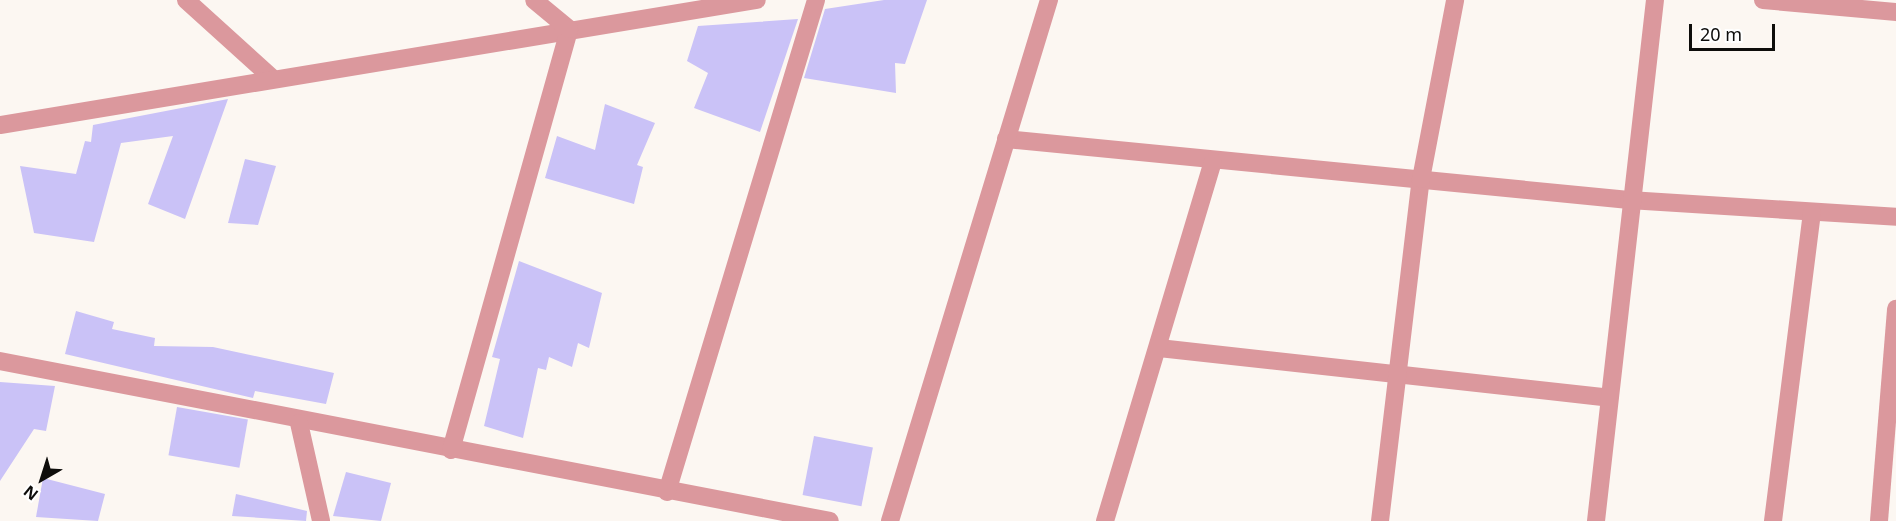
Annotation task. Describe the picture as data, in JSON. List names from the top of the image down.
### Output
{
  "scale_bar": "20 m",
  "north": "bottom left"
}
